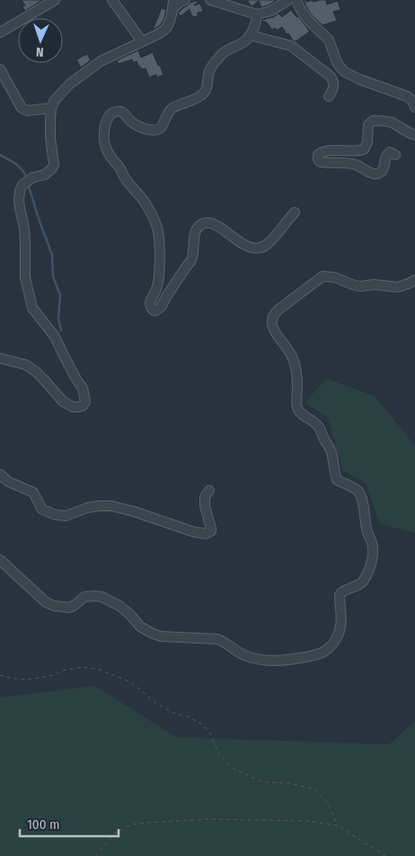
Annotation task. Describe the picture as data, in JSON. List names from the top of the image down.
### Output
{
  "scale_bar": "100 m",
  "north": "bottom"
}
